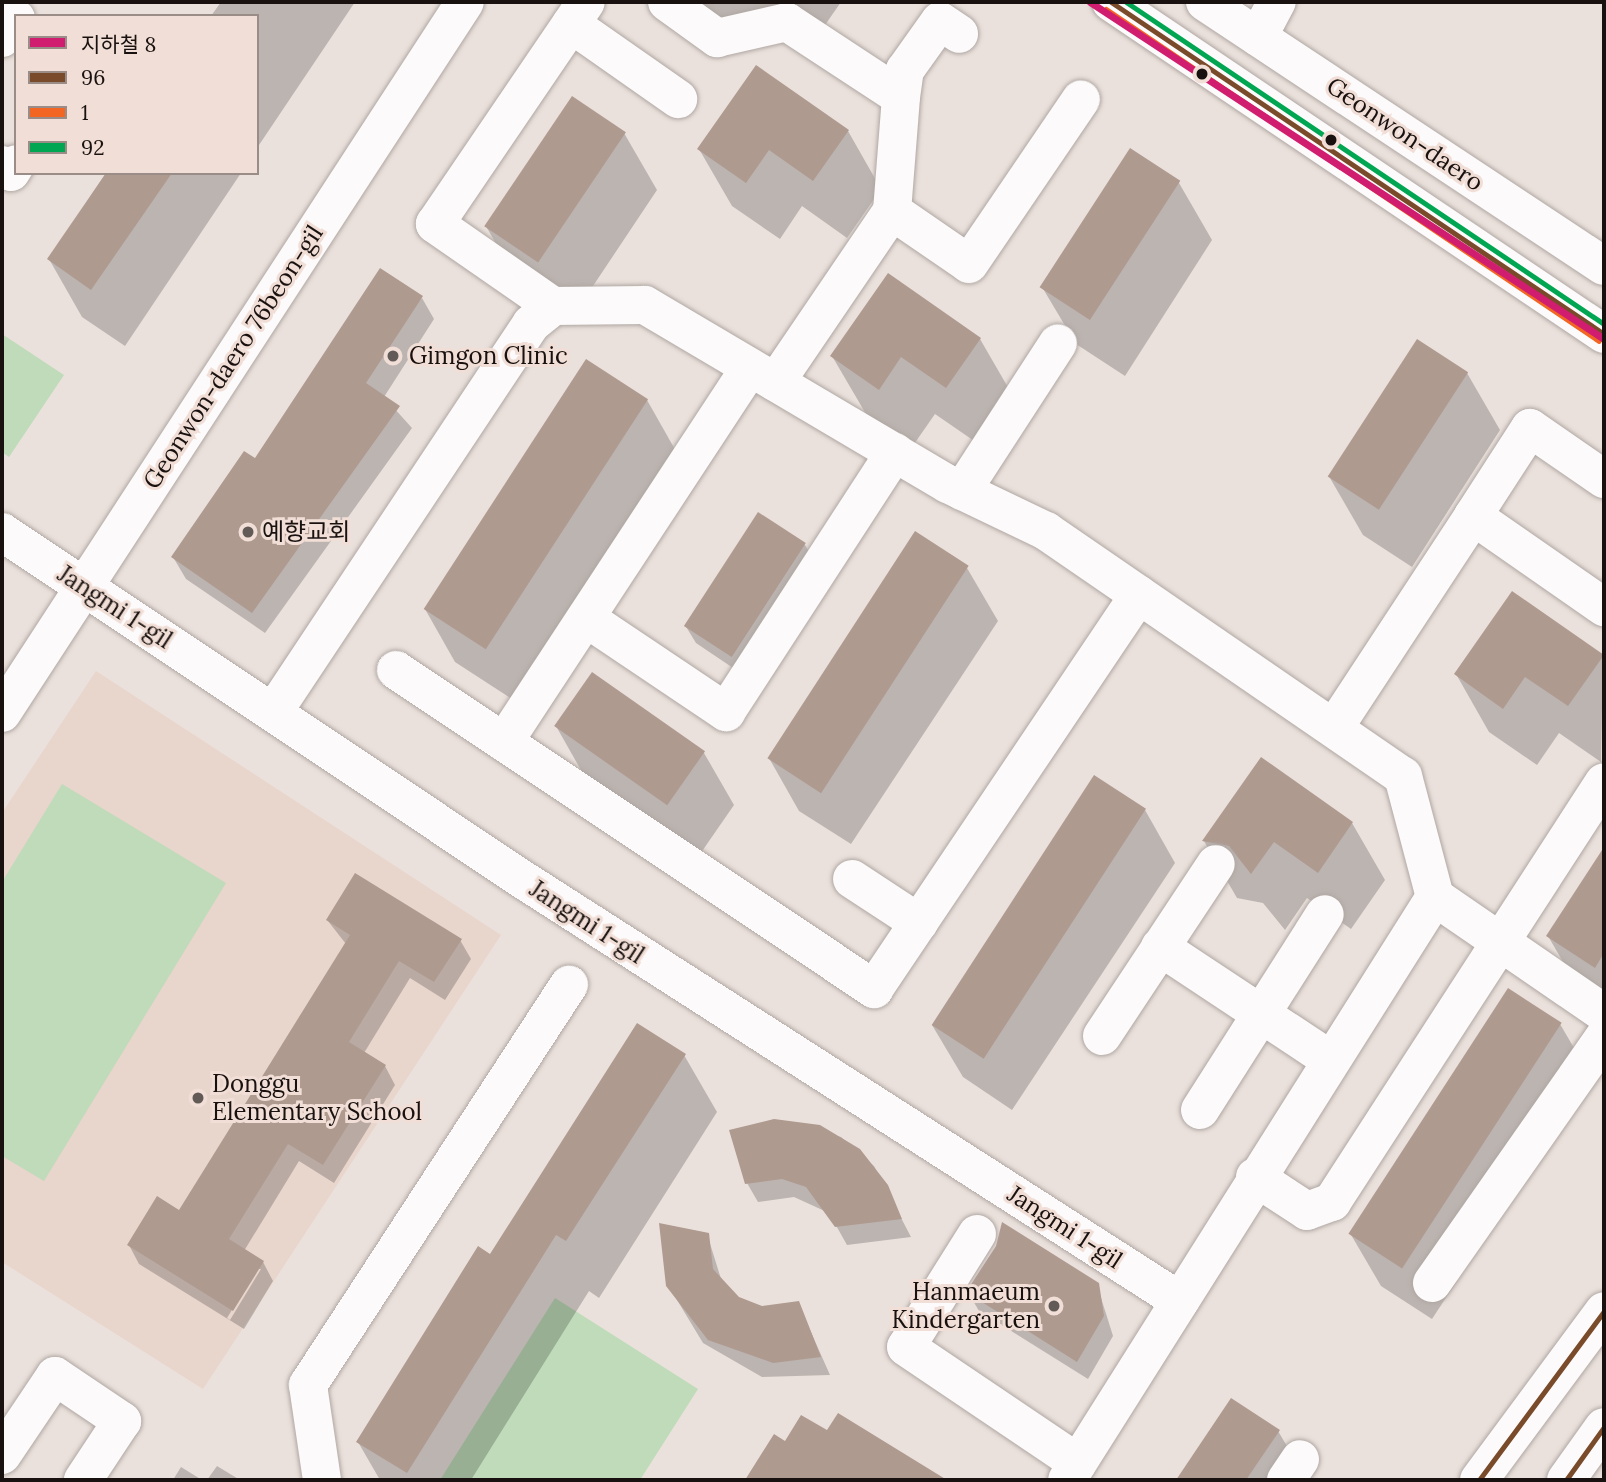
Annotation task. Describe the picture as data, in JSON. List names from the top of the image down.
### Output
{
  "streets": {
    "street": ["Geonwon-daero", "Geonwon-daero 76beon-gil", "Jangmi 1-gil"]
  },
  "crossings": [
    ["Geonwon-daero 76beon-gil", "Jangmi 1-gil"]
  ],
  "places": [
    "Gimgon Clinic",
    "예향교회",
    "Donggu Elementary School",
    "Hanmaeum Kindergarten"
  ],
  "lines": [
    "metro line 8",
    "transit line 96",
    "transit line 92",
    "transit line 1"
  ],
  "legend": [
    "지하철 8",
    "96",
    "1",
    "92"
  ]
}
